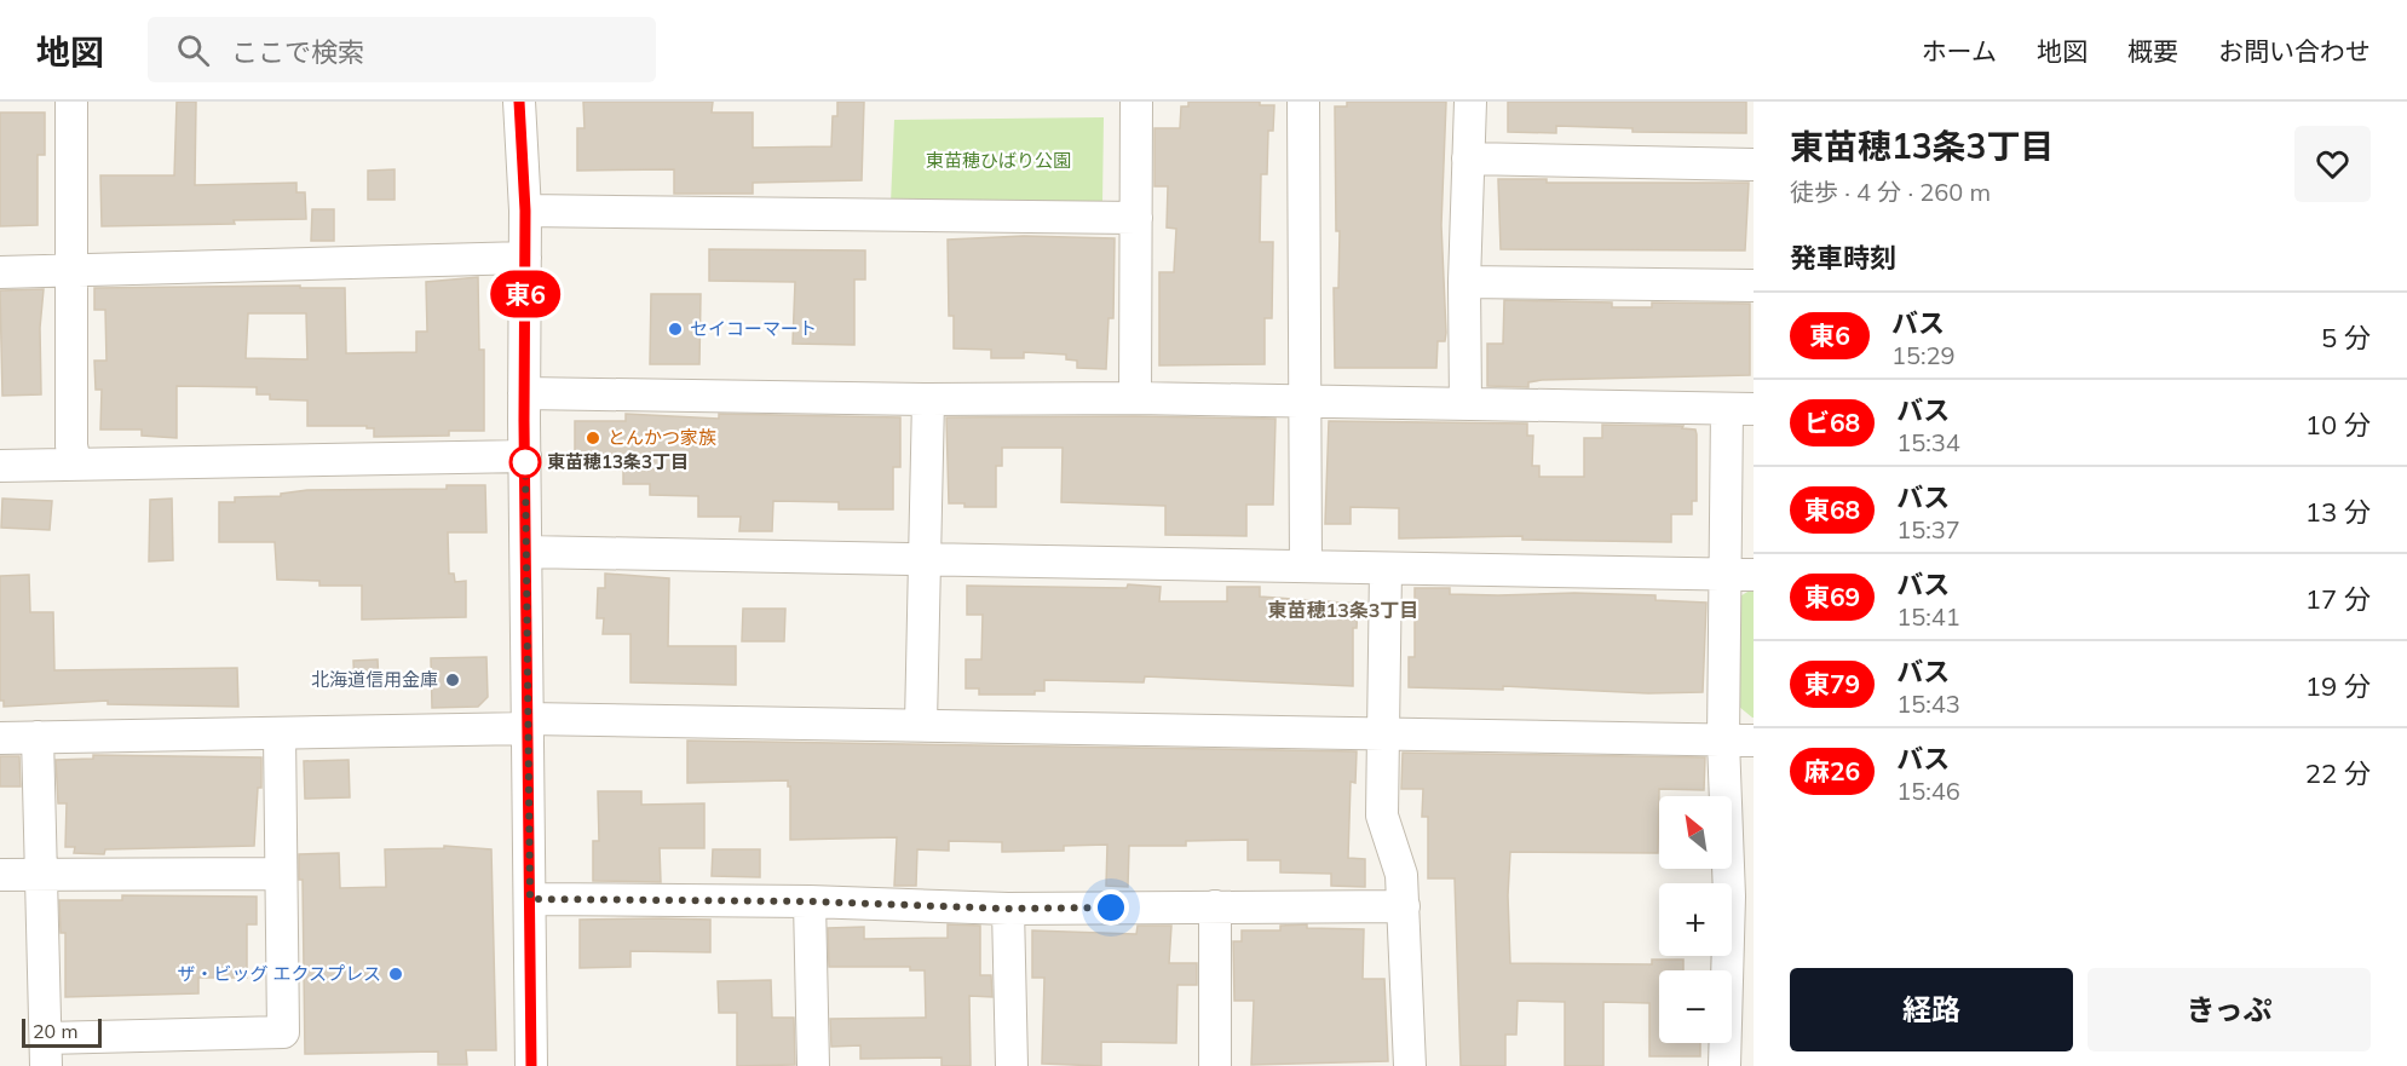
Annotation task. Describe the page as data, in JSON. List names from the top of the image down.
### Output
{
  "districts": ["東苗穂13条3丁目"],
  "parks": ["東苗穂ひばり公園"],
  "places": [
    "セイコーマート",
    "とんかつ家族",
    "東苗穂13条3丁目",
    "北海道信用金庫",
    "ザ・ビッグ エクスプレス"
  ],
  "lines": ["bus line 東6"],
  "scale_bar": "20 m",
  "north": "top left",
  "page": {
    "header": "地図",
    "search": "ここで検索",
    "nav": [
      "ホーム",
      "地図",
      "概要",
      "お問い合わせ"
    ],
    "on_map": "東6",
    "heading": [
      ["東苗穂13条3丁目", "徒歩 · 4 分 · 260 m"],
      "発車時刻"
    ],
    "list": [
      {
        "mark": "東6",
        "name": "バス",
        "note": "15:29",
        "value": "5 分"
      },
      {
        "mark": "ビ68",
        "name": "バス",
        "note": "15:34",
        "value": "10 分"
      },
      {
        "mark": "東68",
        "name": "バス",
        "note": "15:37",
        "value": "13 分"
      },
      {
        "mark": "東69",
        "name": "バス",
        "note": "15:41",
        "value": "17 分"
      },
      {
        "mark": "東79",
        "name": "バス",
        "note": "15:43",
        "value": "19 分"
      },
      {
        "mark": "麻26",
        "name": "バス",
        "note": "15:46",
        "value": "22 分"
      }
    ],
    "map_buttons": ["+", "−"],
    "buttons": ["経路", "きっぷ"],
    "scale": "20 m"
  }
}
